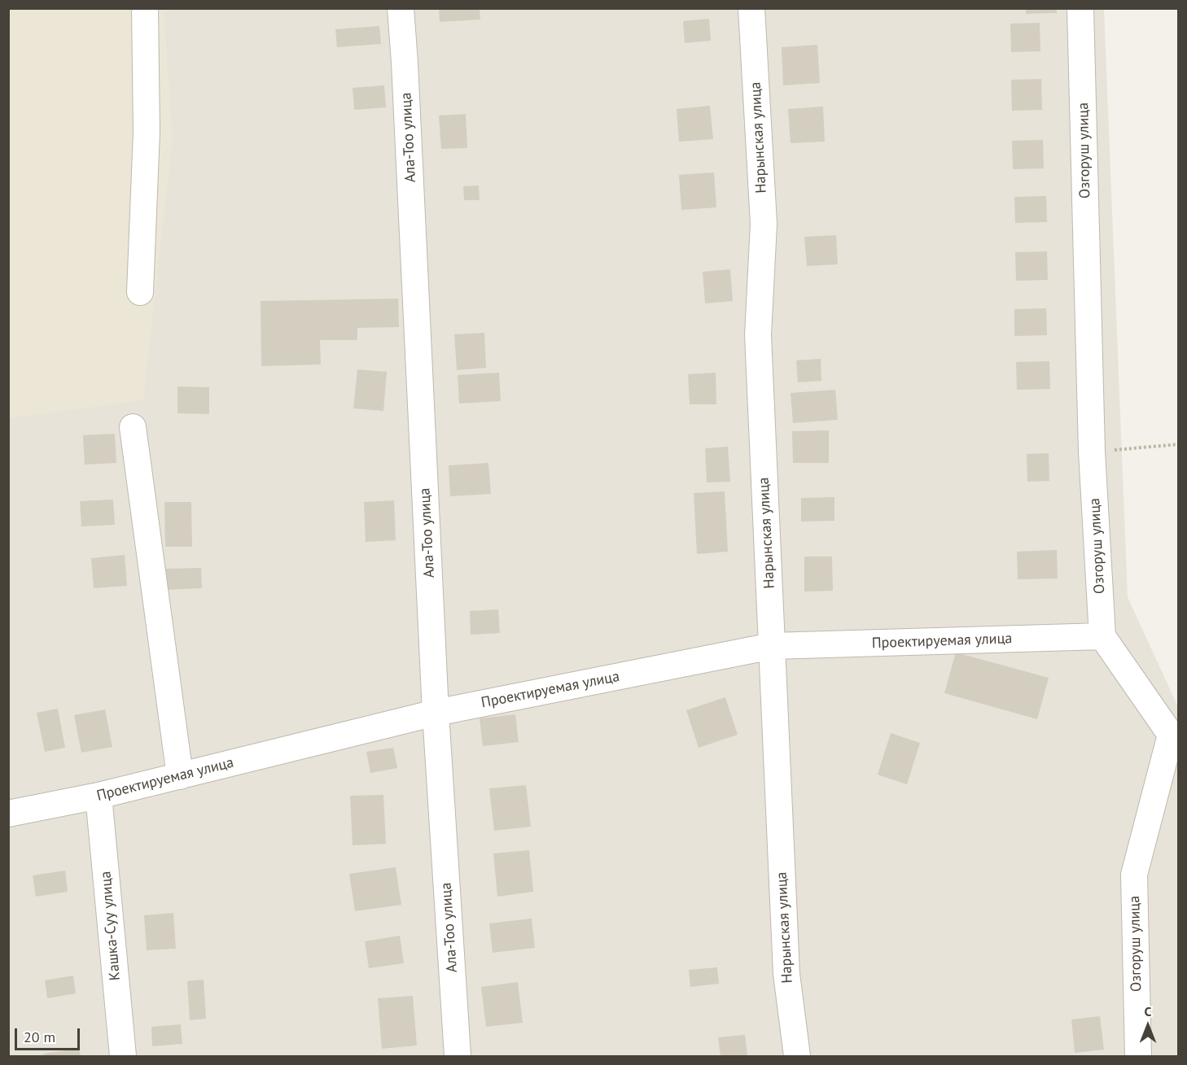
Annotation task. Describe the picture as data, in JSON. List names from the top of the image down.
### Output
{
  "streets": {
    "street": [
      "Ала-Тоо улица",
      "Нарынская улица",
      "Озгоруш улица",
      "Проектируемая улица",
      "Кашка-Суу улица"
    ]
  },
  "crossings": [
    ["Ала-Тоо улица", "Проектируемая улица"],
    ["Нарынская улица", "Проектируемая улица"],
    ["Озгоруш улица", "Проектируемая улица"],
    ["Проектируемая улица", "Кашка-Суу улица"]
  ],
  "scale_bar": "20 m",
  "north": "top"
}
